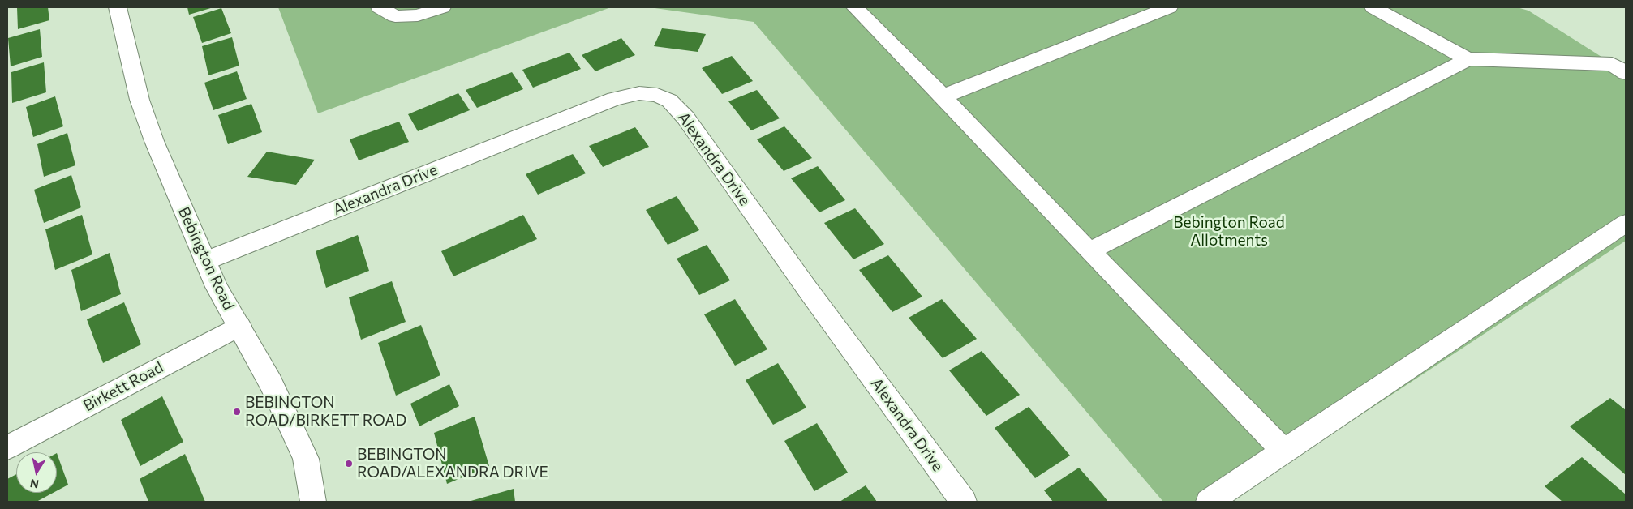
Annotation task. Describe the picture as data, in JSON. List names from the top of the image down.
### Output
{
  "streets": {
    "street": ["Alexandra Drive", "Bebington Road", "Birkett Road"]
  },
  "crossings": [
    ["Alexandra Drive", "Bebington Road"],
    ["Bebington Road", "Birkett Road"]
  ],
  "parks": ["Bebington Road Allotments"],
  "places": ["BEBINGTON ROAD/BIRKETT ROAD", "BEBINGTON ROAD/ALEXANDRA DRIVE"],
  "north": "bottom"
}
